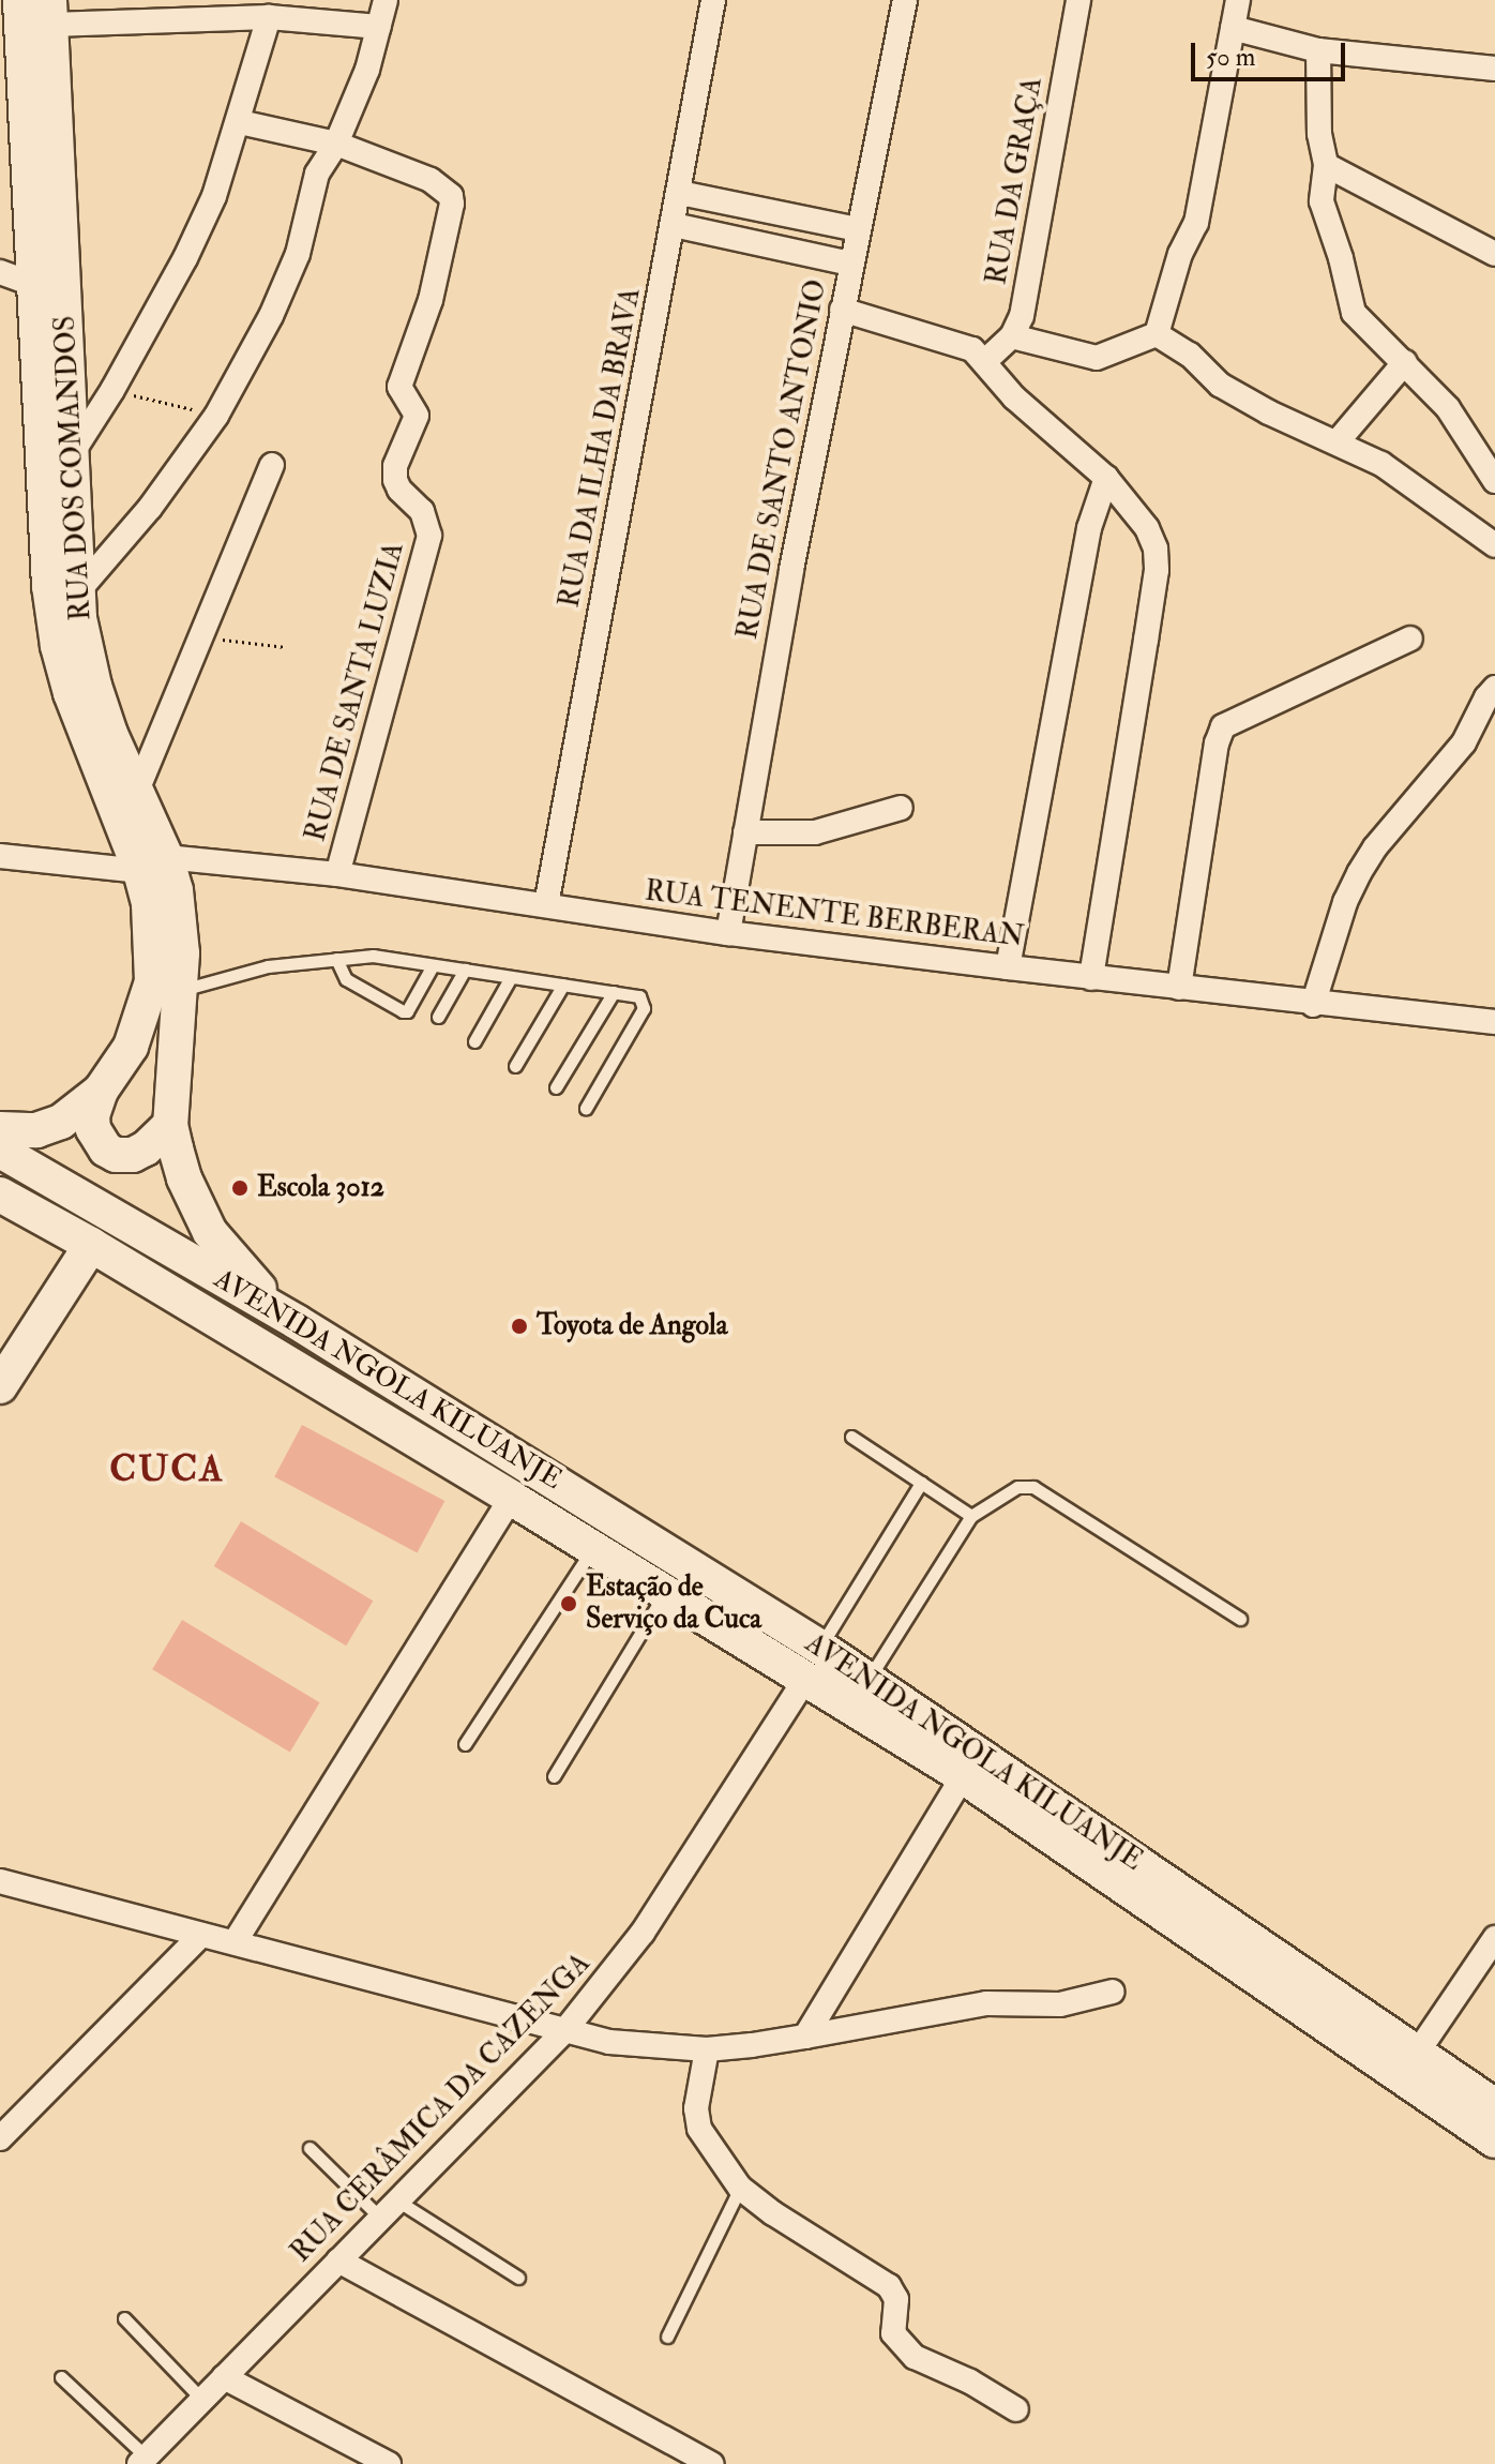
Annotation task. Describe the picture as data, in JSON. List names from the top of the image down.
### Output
{
  "streets": {
    "main road": ["RUA DOS COMANDOS", "AVENIDA NGOLA KILUANJE"],
    "street": [
      "RUA DA GRAÇA",
      "RUA DA ILHA DA BRAVA",
      "RUA DE SANTO ANTONIO",
      "RUA DE SANTA LUZIA",
      "RUA TENENTE BERBERAN",
      "RUA CERÂMICA DA CAZENGA"
    ]
  },
  "crossings": [
    ["RUA DA ILHA DA BRAVA", "RUA TENENTE BERBERAN"],
    ["RUA DE SANTO ANTONIO", "RUA TENENTE BERBERAN"],
    ["RUA DOS COMANDOS", "RUA TENENTE BERBERAN"],
    ["RUA DOS COMANDOS", "AVENIDA NGOLA KILUANJE"],
    ["RUA DE SANTA LUZIA", "RUA TENENTE BERBERAN"],
    ["AVENIDA NGOLA KILUANJE", "RUA CERÂMICA DA CAZENGA"]
  ],
  "districts": ["CUCA"],
  "places": ["Escola 3012", "Toyota de Angola", "Estação de Serviço da Cuca"],
  "scale_bar": "50 m"
}
